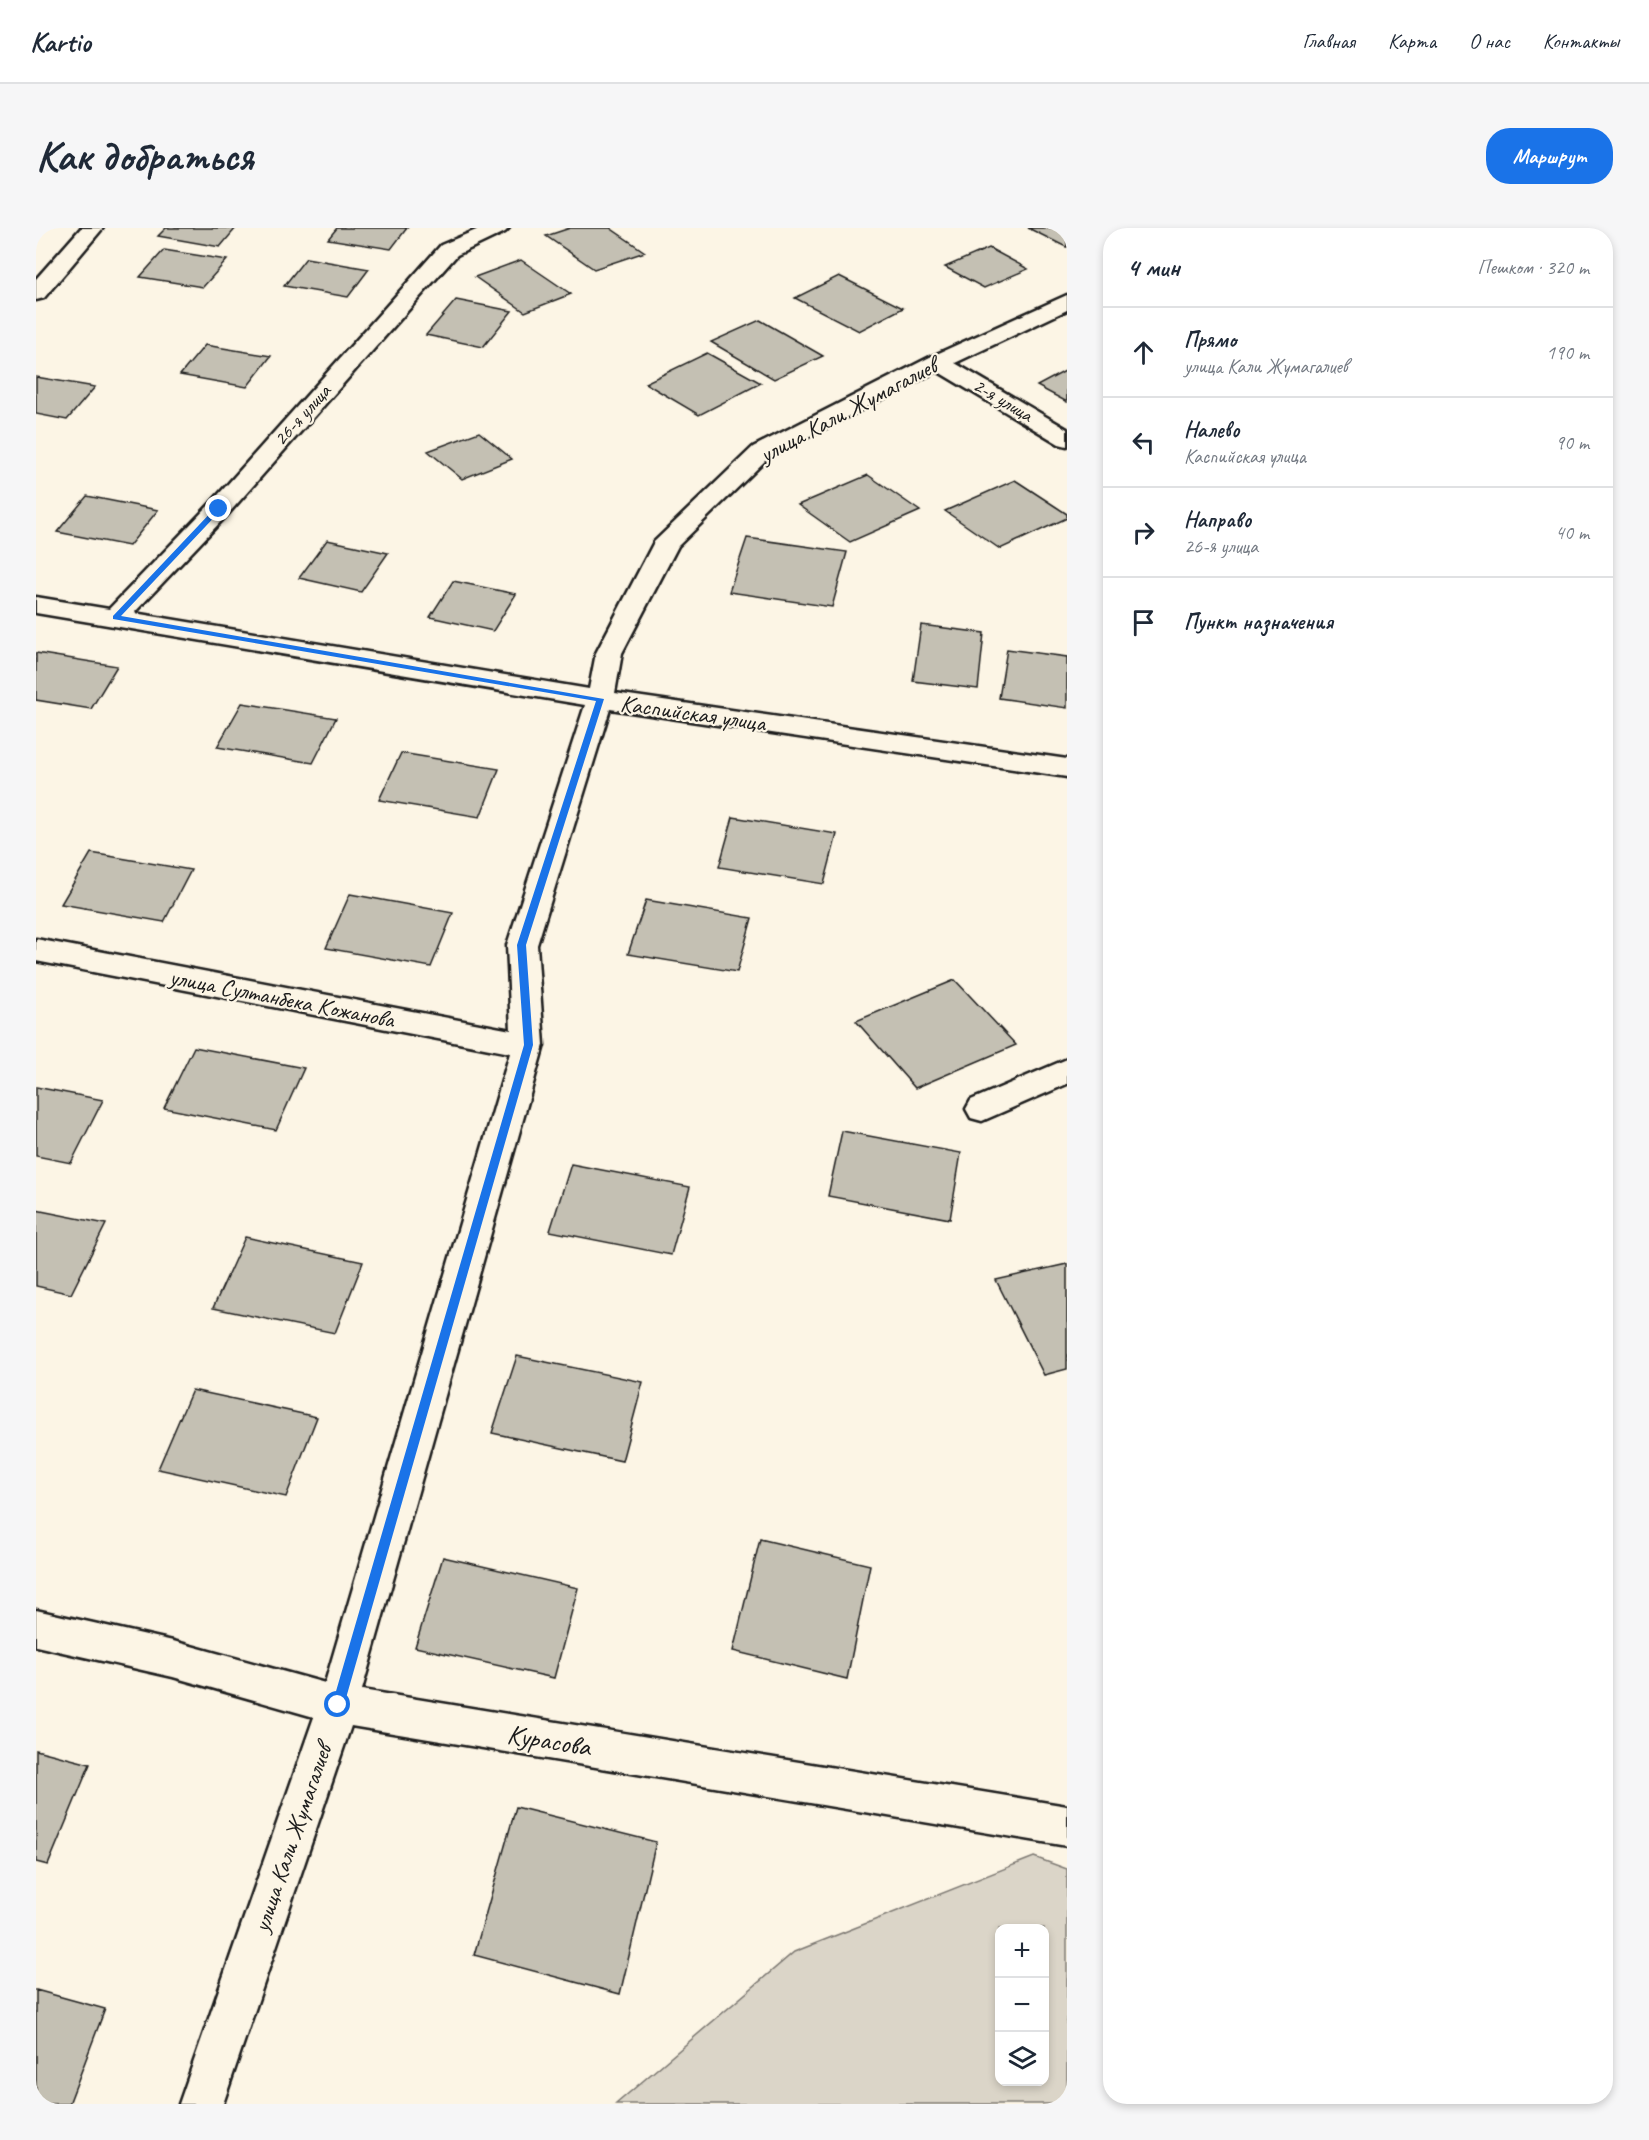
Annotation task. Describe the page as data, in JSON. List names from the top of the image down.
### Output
{
  "streets": {
    "street": [
      "2-я улица",
      "улица Кали Жумагалиев",
      "26-я улица",
      "Каспийская улица",
      "улица Султанбека Кожанова",
      "Курасова"
    ]
  },
  "crossings": [
    ["2-я улица", "улица Кали Жумагалиев"],
    ["улица Кали Жумагалиев", "Каспийская улица"],
    ["улица Кали Жумагалиев", "улица Султанбека Кожанова"],
    ["улица Кали Жумагалиев", "Курасова"],
    ["26-я улица", "Каспийская улица"]
  ],
  "page": {
    "header": "Kartio",
    "nav": [
      "Главная",
      "Карта",
      "О нас",
      "Контакты"
    ],
    "buttons": "Маршрут",
    "title": "Как добраться",
    "heading": ["4 мин", "Пешком · 320 m"],
    "list": [
      ["Прямо", "улица Кали Жумагалиев", "190 m"],
      ["Налево", "Каспийская улица", "90 m"],
      ["Направо", "26-я улица", "40 m"],
      "Пункт назначения"
    ],
    "map_buttons": ["+", "−"]
  }
}
